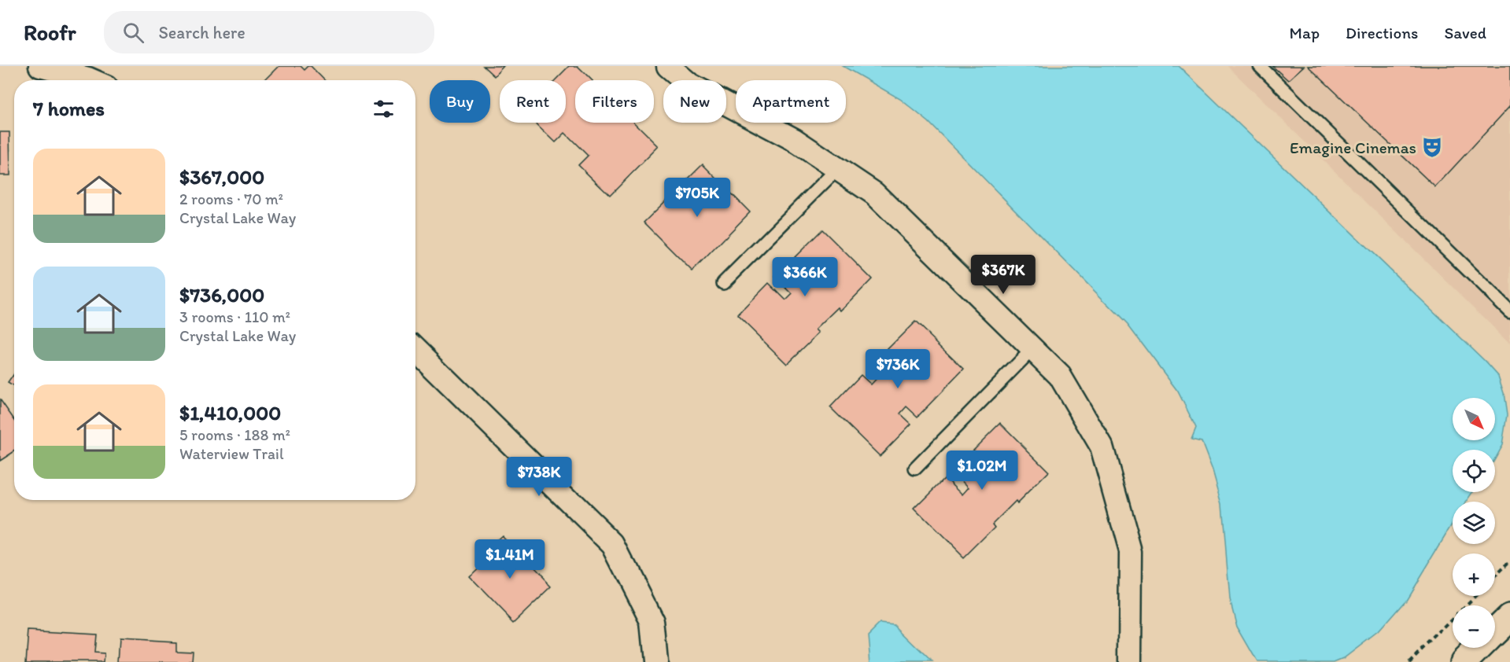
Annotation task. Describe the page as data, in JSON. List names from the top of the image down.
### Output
{
  "places": {
    "theatre": ["Emagine Cinemas"]
  },
  "north": "bottom right",
  "page": {
    "header": "Roofr",
    "search": "Search here",
    "nav": ["Map", "Directions", "Saved"],
    "chip": [
      "Buy",
      "Rent",
      "Filters",
      "New",
      "Apartment"
    ],
    "heading": "7 homes",
    "list": [
      {
        "name": "$367,000",
        "note": "2 rooms · 70 m² · Crystal Lake Way"
      },
      {
        "name": "$736,000",
        "note": "3 rooms · 110 m² · Crystal Lake Way"
      },
      {
        "name": "$1,410,000",
        "note": "5 rooms · 188 m² · Waterview Trail"
      }
    ],
    "price": [
      "$705K",
      "$367K",
      "$366K",
      "$736K",
      "$1.02M",
      "$738K",
      "$1.41M"
    ],
    "map_buttons": ["+", "−"]
  }
}
